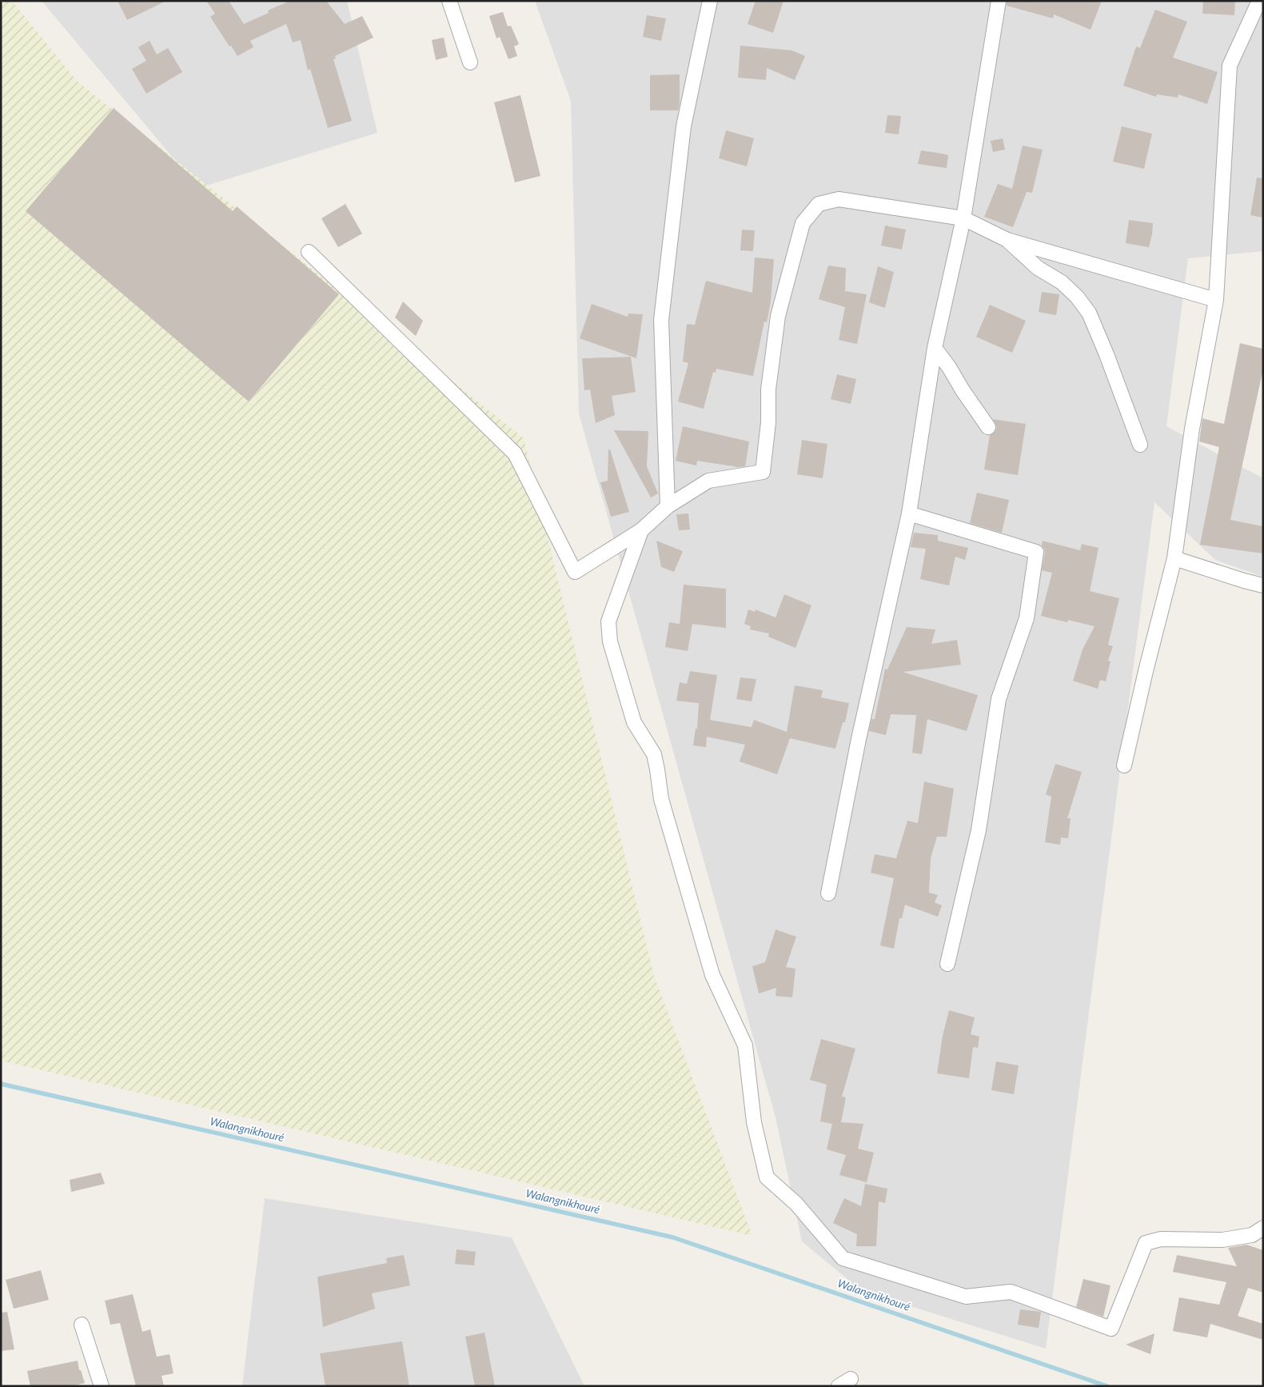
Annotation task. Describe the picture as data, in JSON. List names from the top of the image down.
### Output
{
  "water": ["Walangnikhouré"]
}
